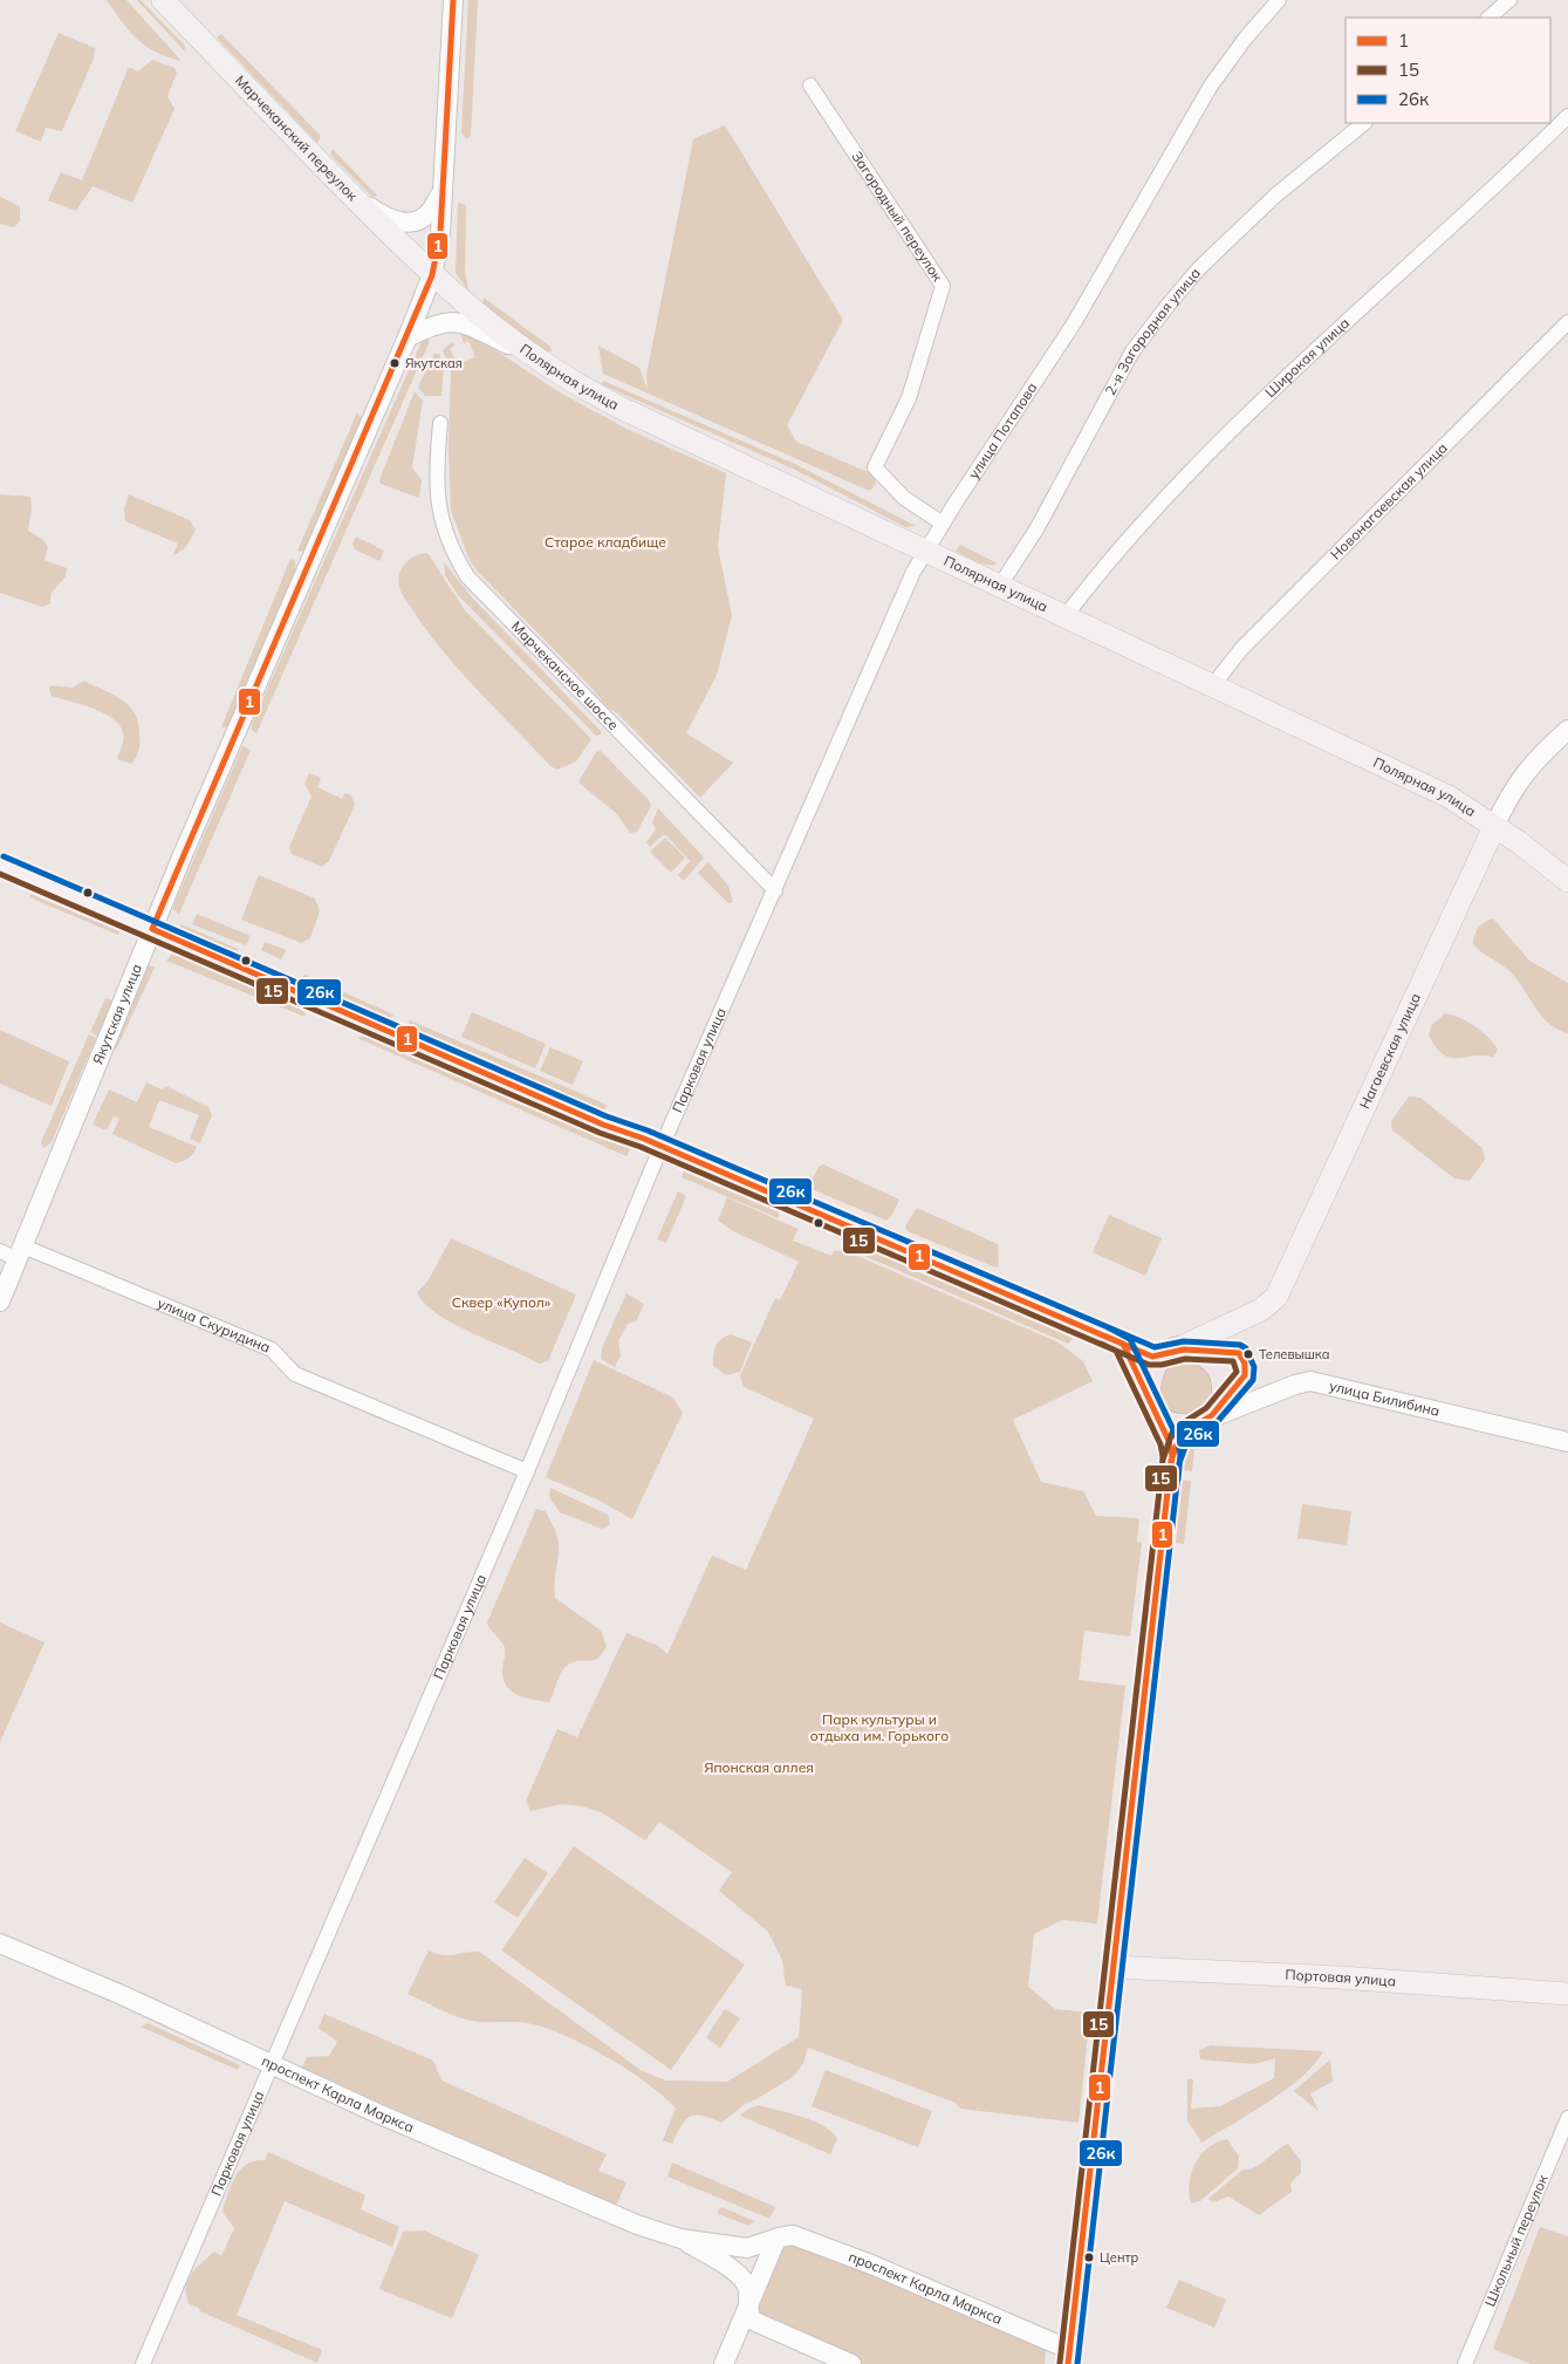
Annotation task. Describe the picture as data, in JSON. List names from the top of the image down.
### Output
{
  "streets": {
    "main road": [
      "Марчеканский переулок",
      "Полярная улица",
      "Нагаевская улица",
      "Портовая улица"
    ],
    "street": [
      "Загородный переулок",
      "2-я Загородная улица",
      "Широкая улица",
      "улица Потапова",
      "Новонагаевская улица",
      "Марчеканское шоссе",
      "Якутская улица",
      "Парковая улица",
      "улица Скуридина",
      "улица Билибина",
      "проспект Карла Маркса",
      "Школьный переулок"
    ]
  },
  "crossings": [
    ["Марчеканский переулок", "Полярная улица"],
    ["Марчеканский переулок", "Якутская улица"],
    ["Загородный переулок", "улица Потапова"],
    ["2-я Загородная улица", "Полярная улица"],
    ["Широкая улица", "Полярная улица"],
    ["Полярная улица", "улица Потапова"],
    ["Полярная улица", "Новонагаевская улица"],
    ["Полярная улица", "Якутская улица"],
    ["Полярная улица", "Нагаевская улица"],
    ["улица Потапова", "Марчеканское шоссе"],
    ["улица Потапова", "Парковая улица"],
    ["Марчеканское шоссе", "Парковая улица"],
    ["Якутская улица", "улица Скуридина"],
    ["Нагаевская улица", "улица Билибина"],
    ["Парковая улица", "улица Скуридина"],
    ["Парковая улица", "проспект Карла Маркса"]
  ],
  "parks": [
    "Старое кладбище",
    "Сквер «Купол»",
    "Парк культуры и отдыха им. Горького",
    "Японская аллея"
  ],
  "places": ["Якутская", "Телевышка", "Центр"],
  "lines": ["transit line 1", "transit line 26к", "transit line 15"],
  "legend": ["1", "15", "26к"]
}
